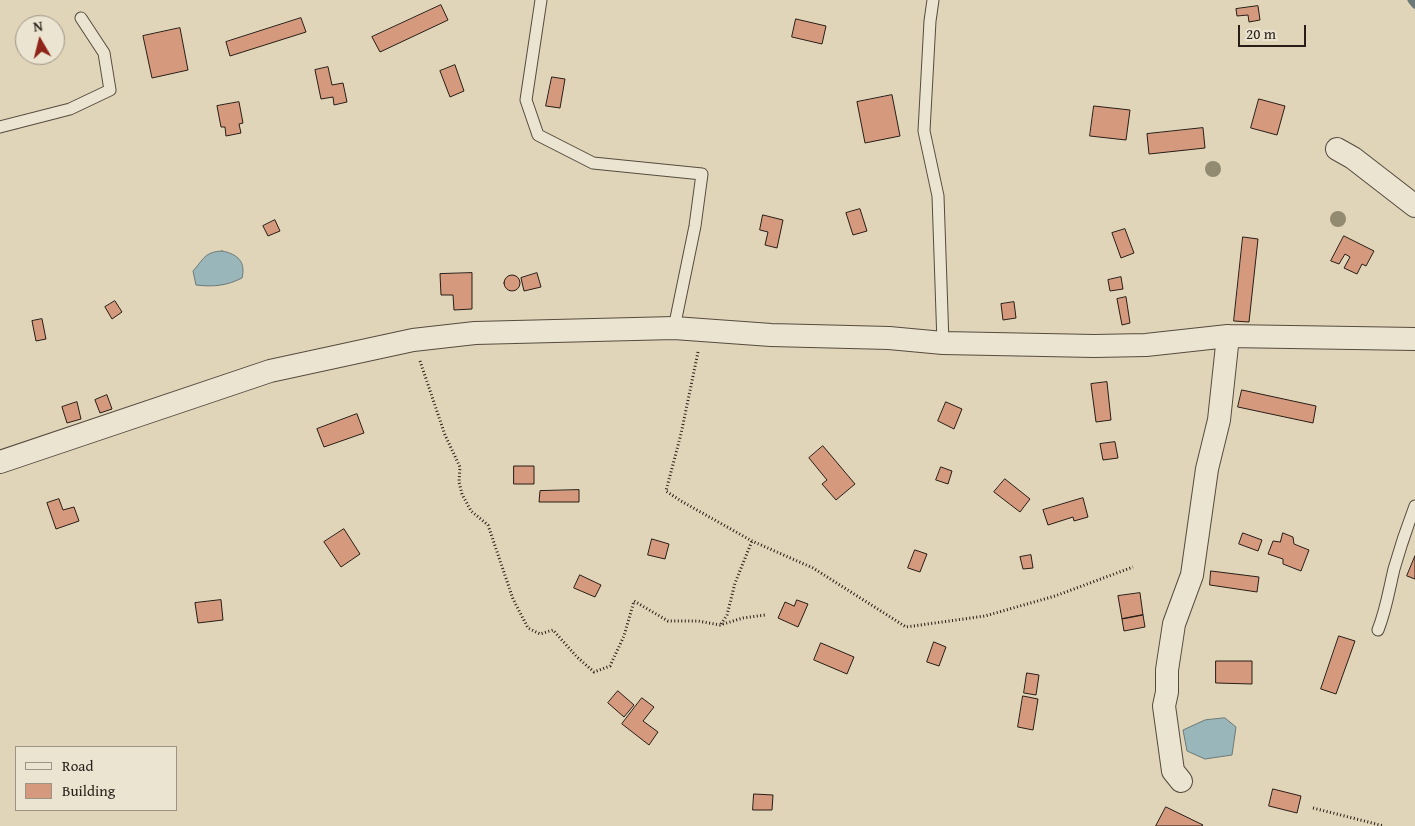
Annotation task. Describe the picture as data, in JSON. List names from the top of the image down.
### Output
{
  "legend": ["Road", "Building"],
  "scale_bar": "20 m",
  "north": "top"
}
